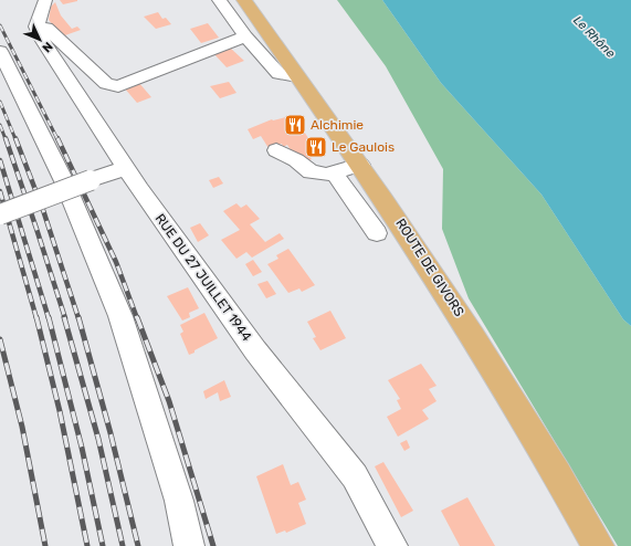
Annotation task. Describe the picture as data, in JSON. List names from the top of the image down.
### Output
{
  "streets": {
    "main road": ["ROUTE DE GIVORS"],
    "street": ["RUE DU 27 JUILLET 1944"]
  },
  "water": ["Le Rhône"],
  "places": {
    "restaurant": ["Alchimie", "Le Gaulois"]
  },
  "north": "bottom right"
}
